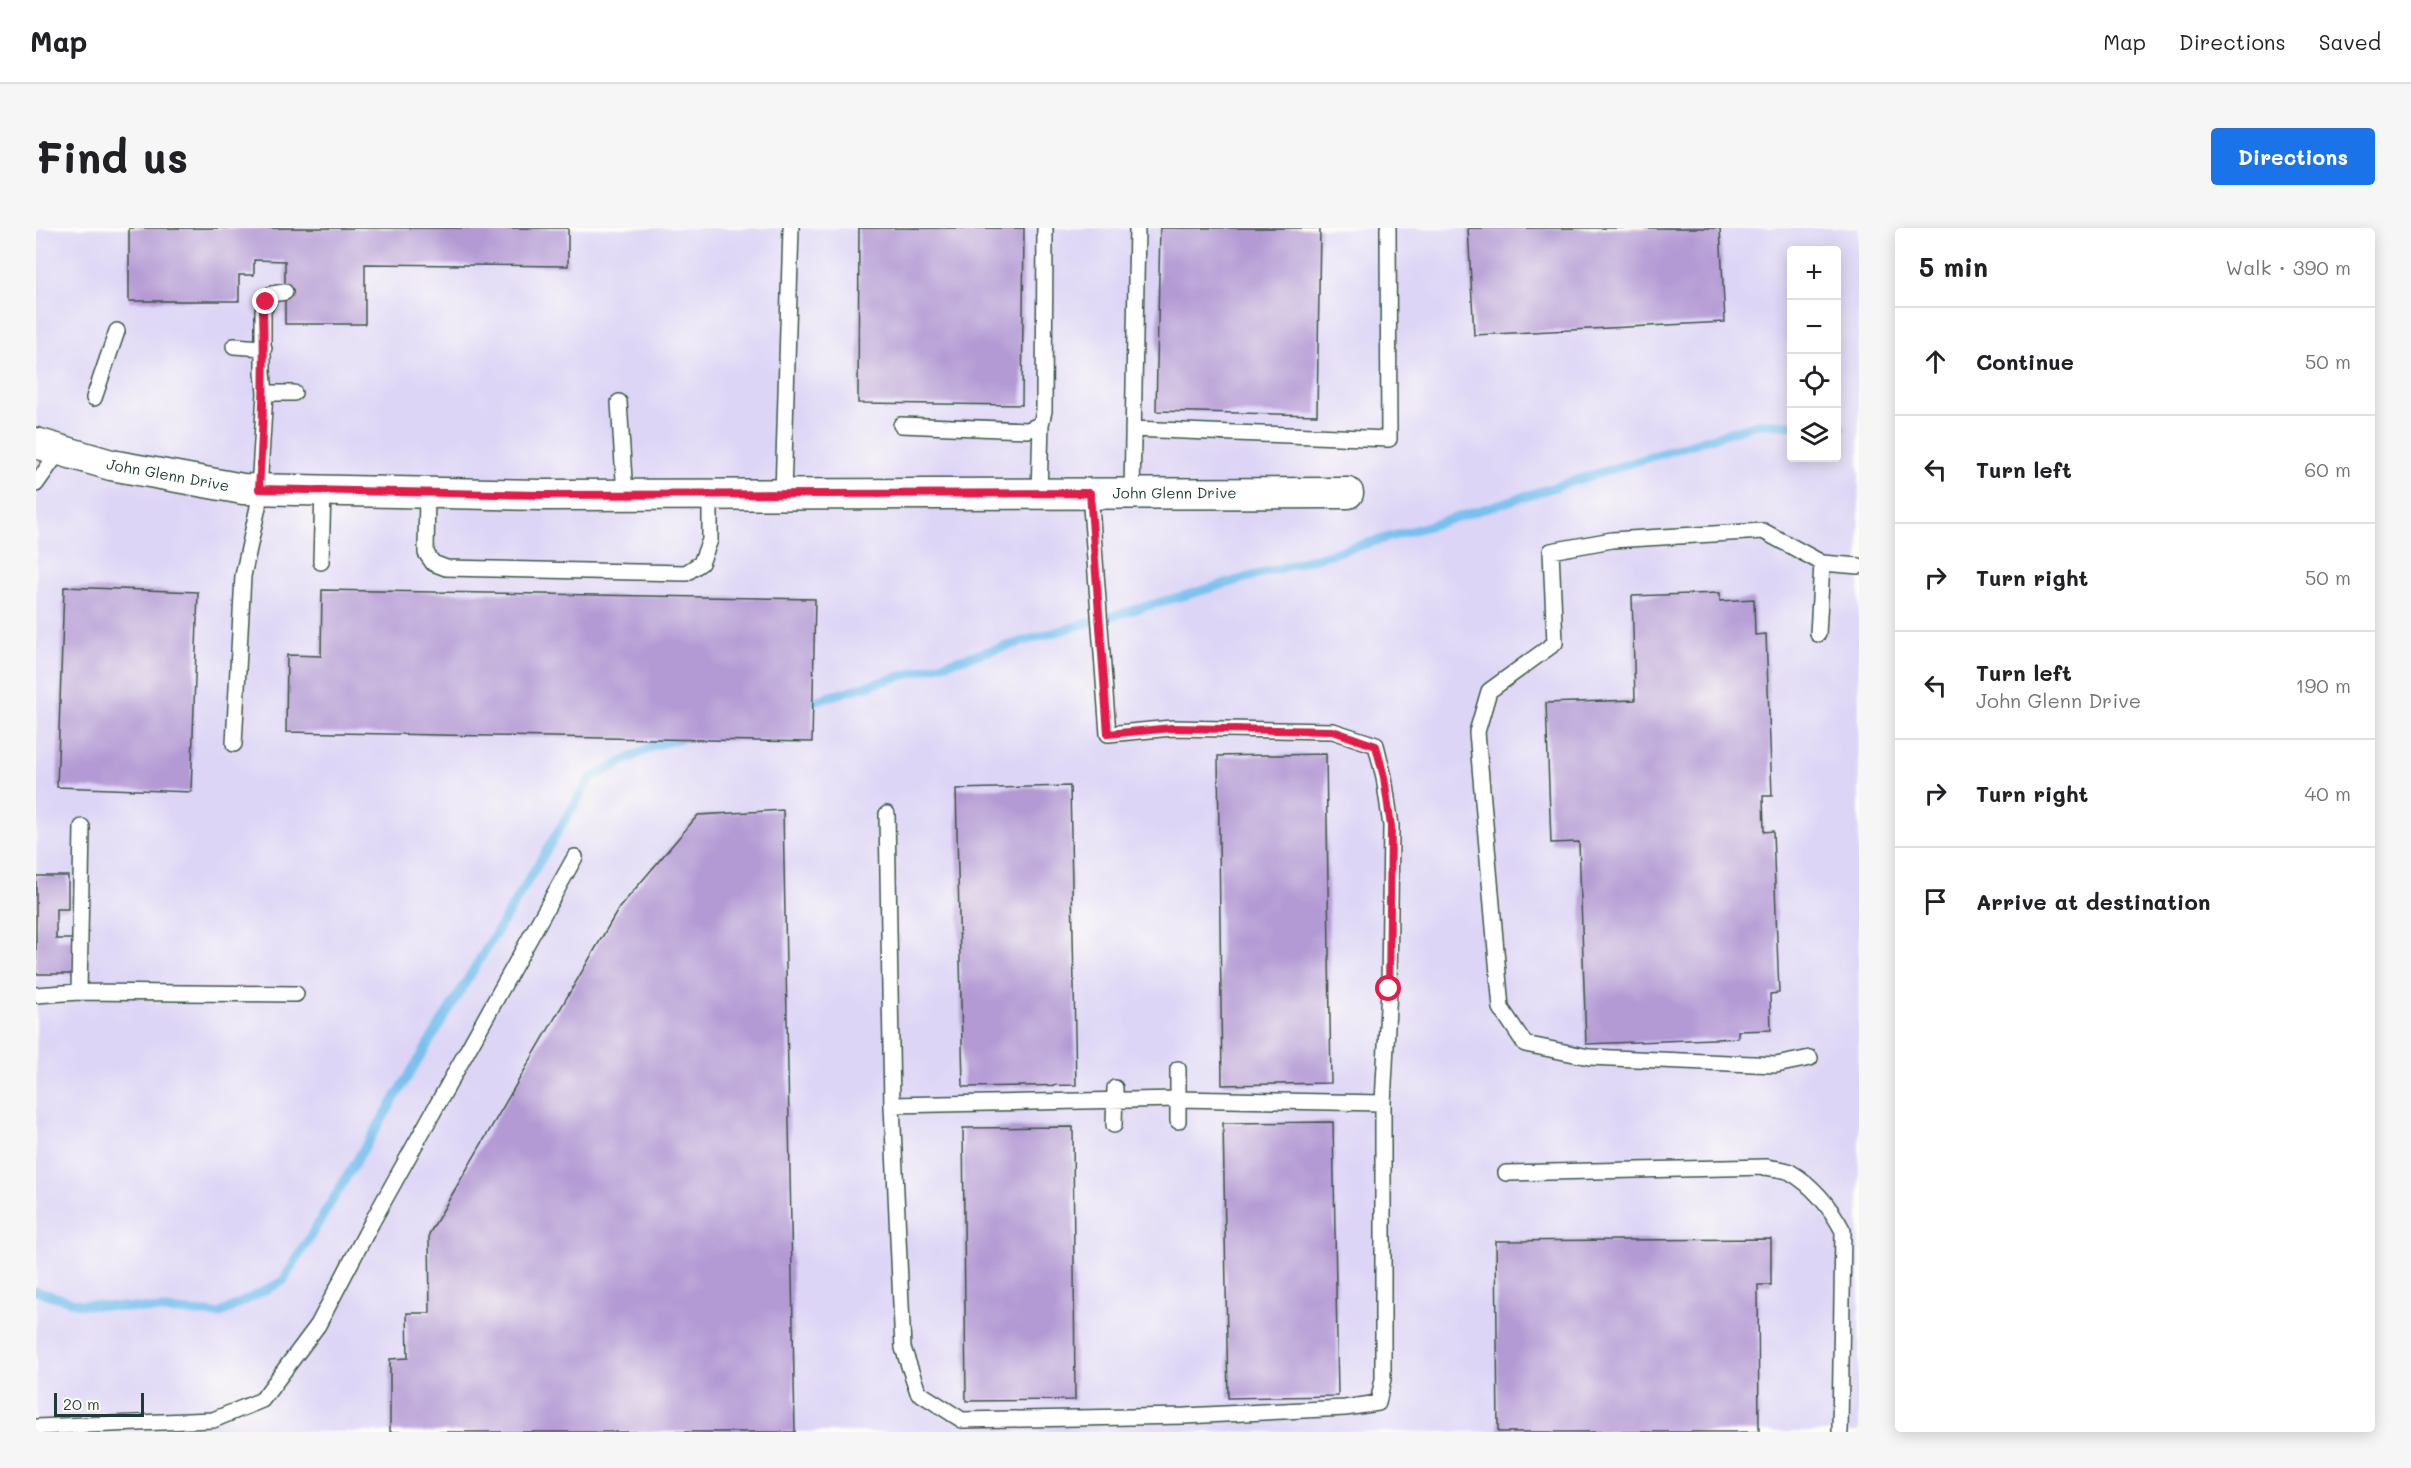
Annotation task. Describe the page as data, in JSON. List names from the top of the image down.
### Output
{
  "streets": {
    "street": ["John Glenn Drive"]
  },
  "scale_bar": "20 m",
  "page": {
    "header": "Map",
    "nav": ["Map", "Directions", "Saved"],
    "buttons": "Directions",
    "title": "Find us",
    "heading": ["5 min", "Walk · 390 m"],
    "map_buttons": ["+", "−"],
    "list": [
      ["Continue", "50 m"],
      ["Turn left", "60 m"],
      ["Turn right", "50 m"],
      ["Turn left", "John Glenn Drive", "190 m"],
      ["Turn right", "40 m"],
      "Arrive at destination"
    ],
    "scale": "20 m"
  }
}
